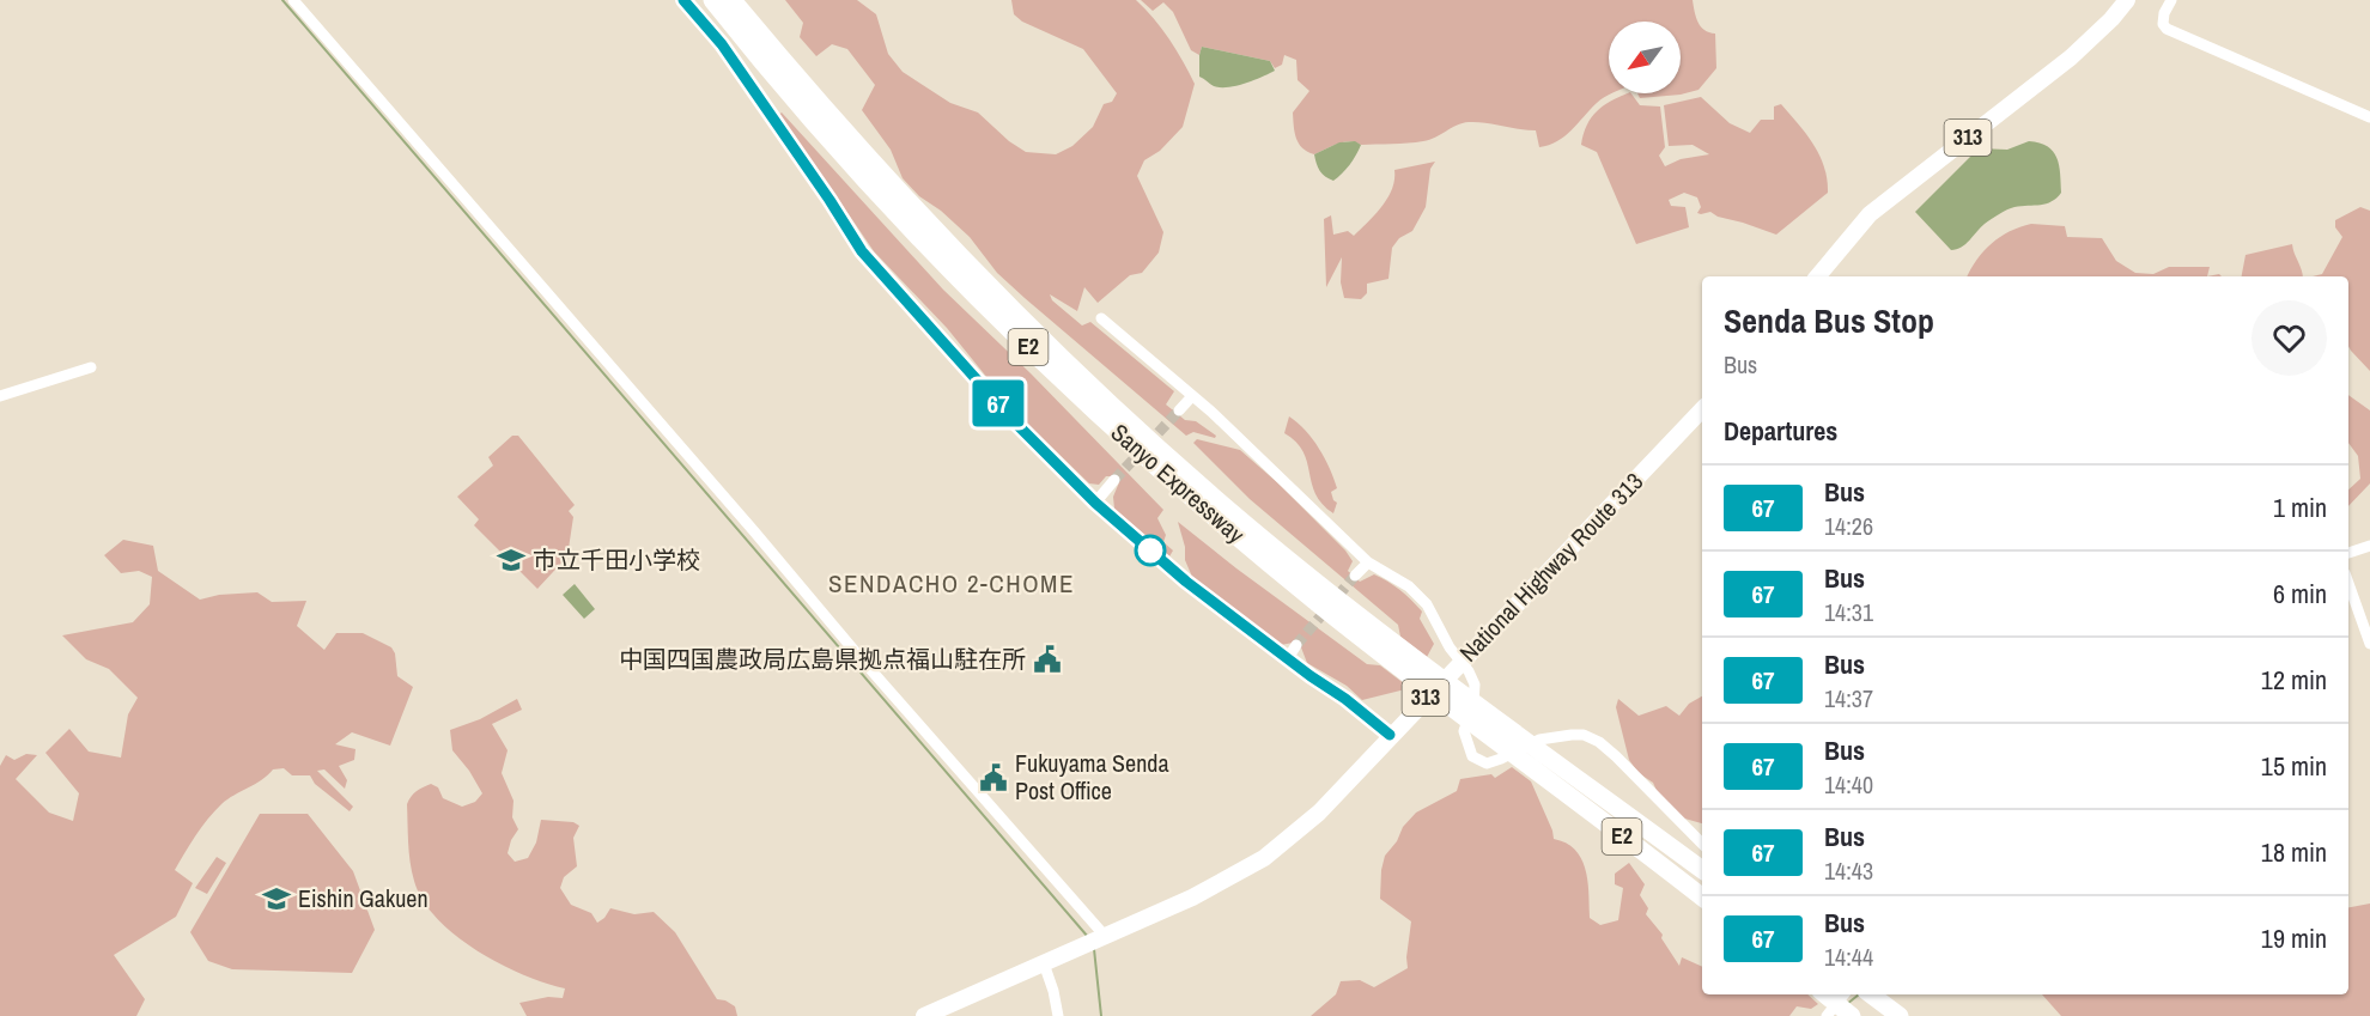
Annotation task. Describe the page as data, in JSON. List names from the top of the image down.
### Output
{
  "streets": {
    "highway": [
      "313",
      "E2",
      "Sanyo Expressway",
      "National Highway Route 313"
    ]
  },
  "districts": ["SENDACHO 2-CHOME"],
  "places": {
    "school or university": ["市立千田小学校", "Eishin Gakuen"],
    "public building": ["中国四国農政局広島県拠点福山駐在所", "Fukuyama Senda Post Office"]
  },
  "lines": ["bus line 67"],
  "north": "bottom left",
  "page": {
    "on_map": "67",
    "heading": [
      ["Senda Bus Stop", "Bus"],
      "Departures"
    ],
    "list": [
      {
        "mark": "67",
        "name": "Bus",
        "note": "14:26",
        "value": "1 min"
      },
      {
        "mark": "67",
        "name": "Bus",
        "note": "14:31",
        "value": "6 min"
      },
      {
        "mark": "67",
        "name": "Bus",
        "note": "14:37",
        "value": "12 min"
      },
      {
        "mark": "67",
        "name": "Bus",
        "note": "14:40",
        "value": "15 min"
      },
      {
        "mark": "67",
        "name": "Bus",
        "note": "14:43",
        "value": "18 min"
      },
      {
        "mark": "67",
        "name": "Bus",
        "note": "14:44",
        "value": "19 min"
      }
    ]
  }
}
